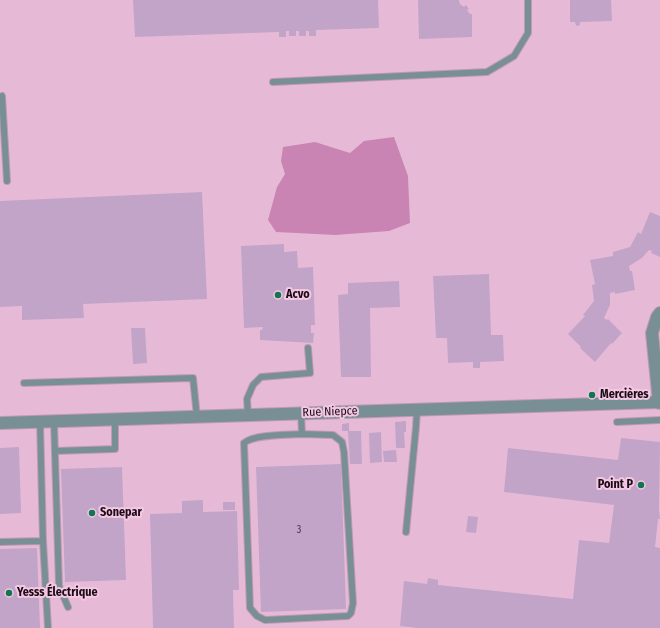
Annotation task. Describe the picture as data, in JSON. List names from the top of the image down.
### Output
{
  "streets": {
    "street": ["Rue Niepce"]
  },
  "places": [
    "Acvo",
    "Mercières",
    "Point P",
    "Sonepar",
    "Yesss Électrique"
  ],
  "house_numbers": ["3"]
}
